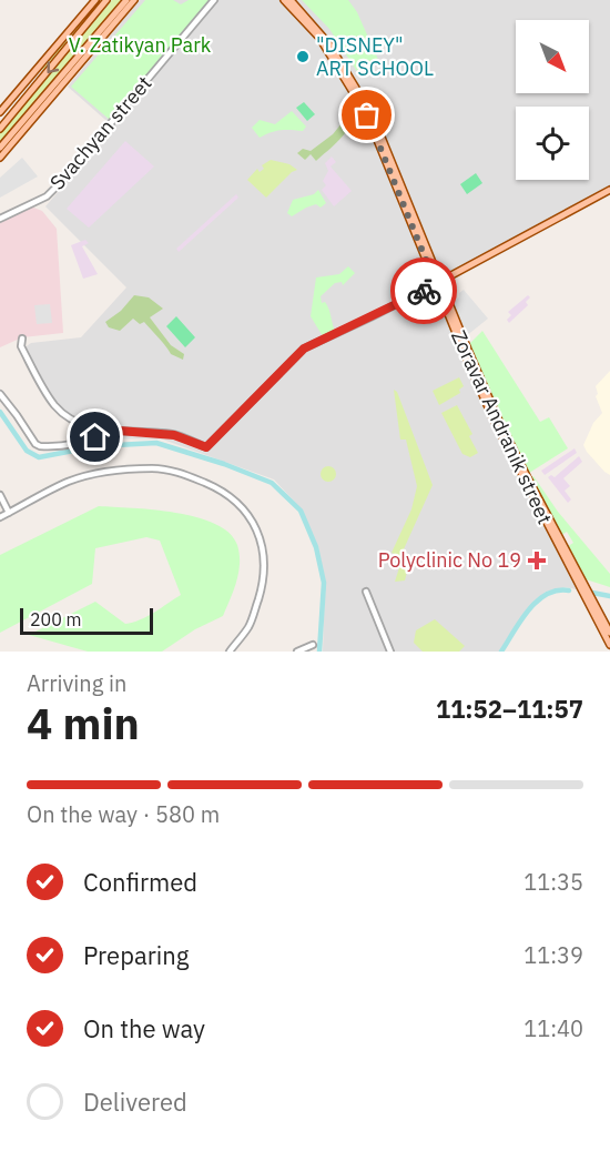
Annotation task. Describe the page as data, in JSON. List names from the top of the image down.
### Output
{
  "streets": {
    "main road": ["Zoravar Andranik street"],
    "street": ["Svachyan street"]
  },
  "parks": ["V. Zatikyan Park"],
  "places": {
    "other": ["\"DISNEY\" ART SCHOOL"],
    "health": ["Polyclinic No 19"]
  },
  "scale_bar": "200 m",
  "north": "bottom right",
  "page": {
    "scale": "200 m",
    "heading": ["4 min", "Arriving in", "11:52–11:57"],
    "bar": "On the way · 580 m",
    "list": [
      ["Confirmed", "11:35"],
      ["Preparing", "11:39"],
      ["On the way", "11:40"],
      "Delivered"
    ]
  }
}
